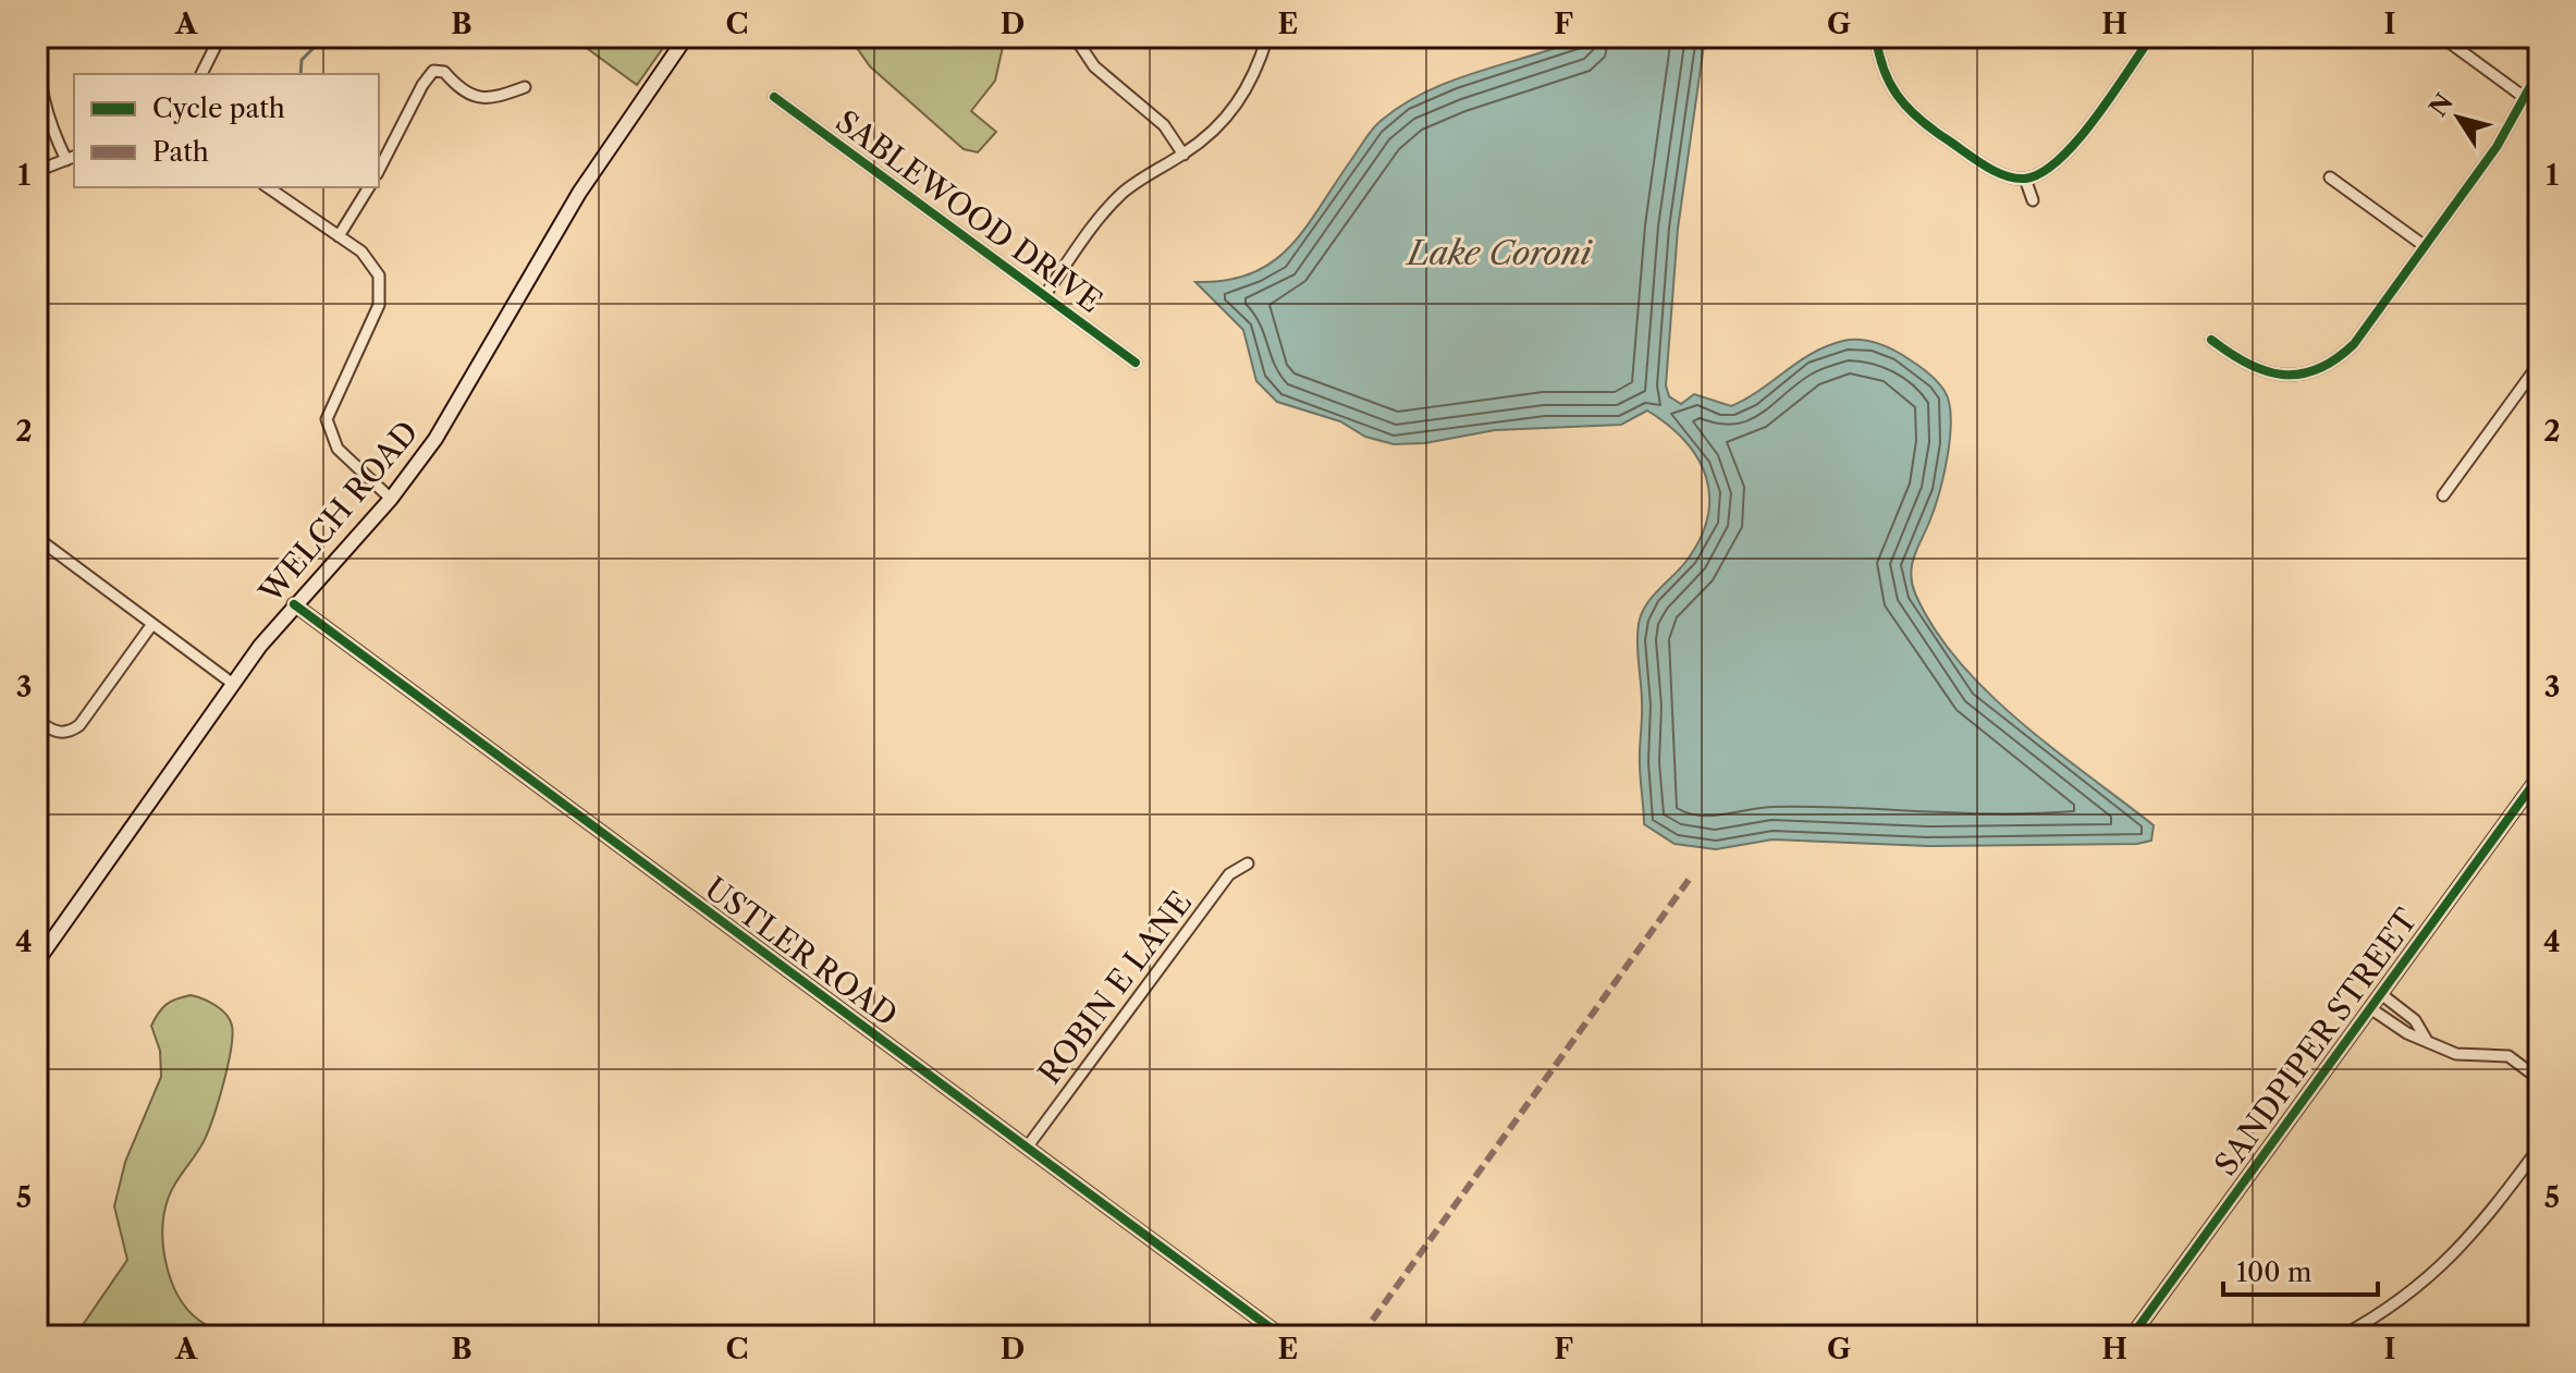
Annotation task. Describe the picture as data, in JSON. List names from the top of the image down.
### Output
{
  "streets": {
    "main road": ["WELCH ROAD"],
    "street": [
      "SABLEWOOD DRIVE",
      "USTLER ROAD",
      "ROBIN E LANE",
      "SANDPIPER STREET"
    ]
  },
  "crossings": [
    ["WELCH ROAD", "USTLER ROAD"],
    ["USTLER ROAD", "ROBIN E LANE"]
  ],
  "water": ["Lake Coroni"],
  "legend": ["Cycle path", "Path"],
  "scale_bar": "100 m",
  "north": "top left",
  "grid": {
    "columns": [
      "A",
      "B",
      "C",
      "D",
      "E",
      "F",
      "G",
      "H",
      "I"
    ],
    "rows": [
      "1",
      "2",
      "3",
      "4",
      "5"
    ]
  }
}
